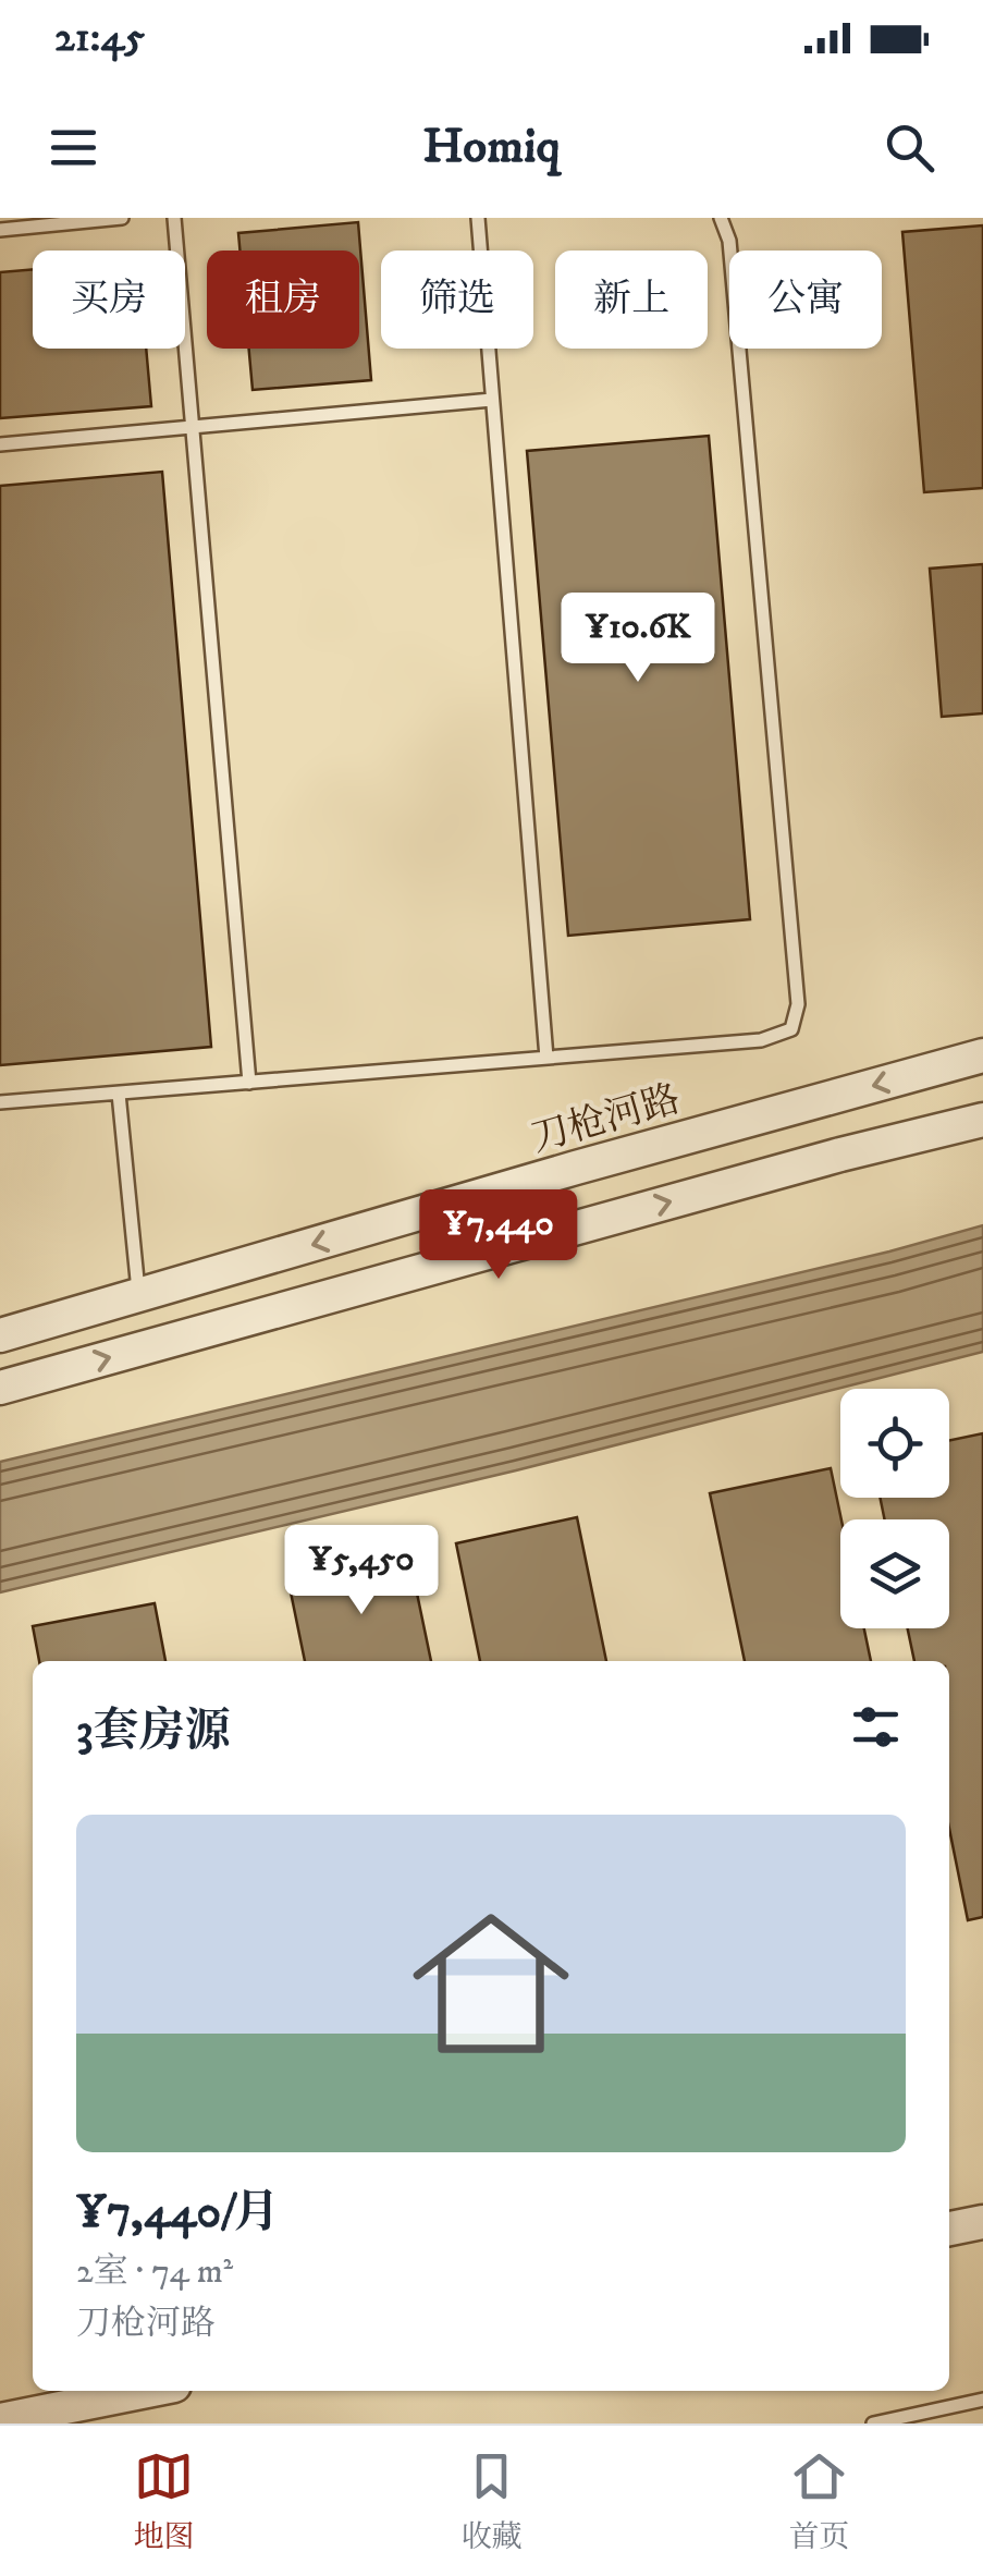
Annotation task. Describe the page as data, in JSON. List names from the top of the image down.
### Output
{
  "streets": {
    "street": ["刀枪河路"]
  },
  "page": {
    "status": "21:45",
    "header": "Homiq",
    "chip": [
      "买房",
      "租房",
      "筛选",
      "新上",
      "公寓"
    ],
    "price": ["¥10.6K", "¥7,440", "¥5,450"],
    "heading": "3套房源",
    "list": [
      {
        "name": "¥7,440/月",
        "note": "2室 · 74 m² · 刀枪河路"
      }
    ],
    "tabs": ["地图", "收藏", "首页"]
  }
}
